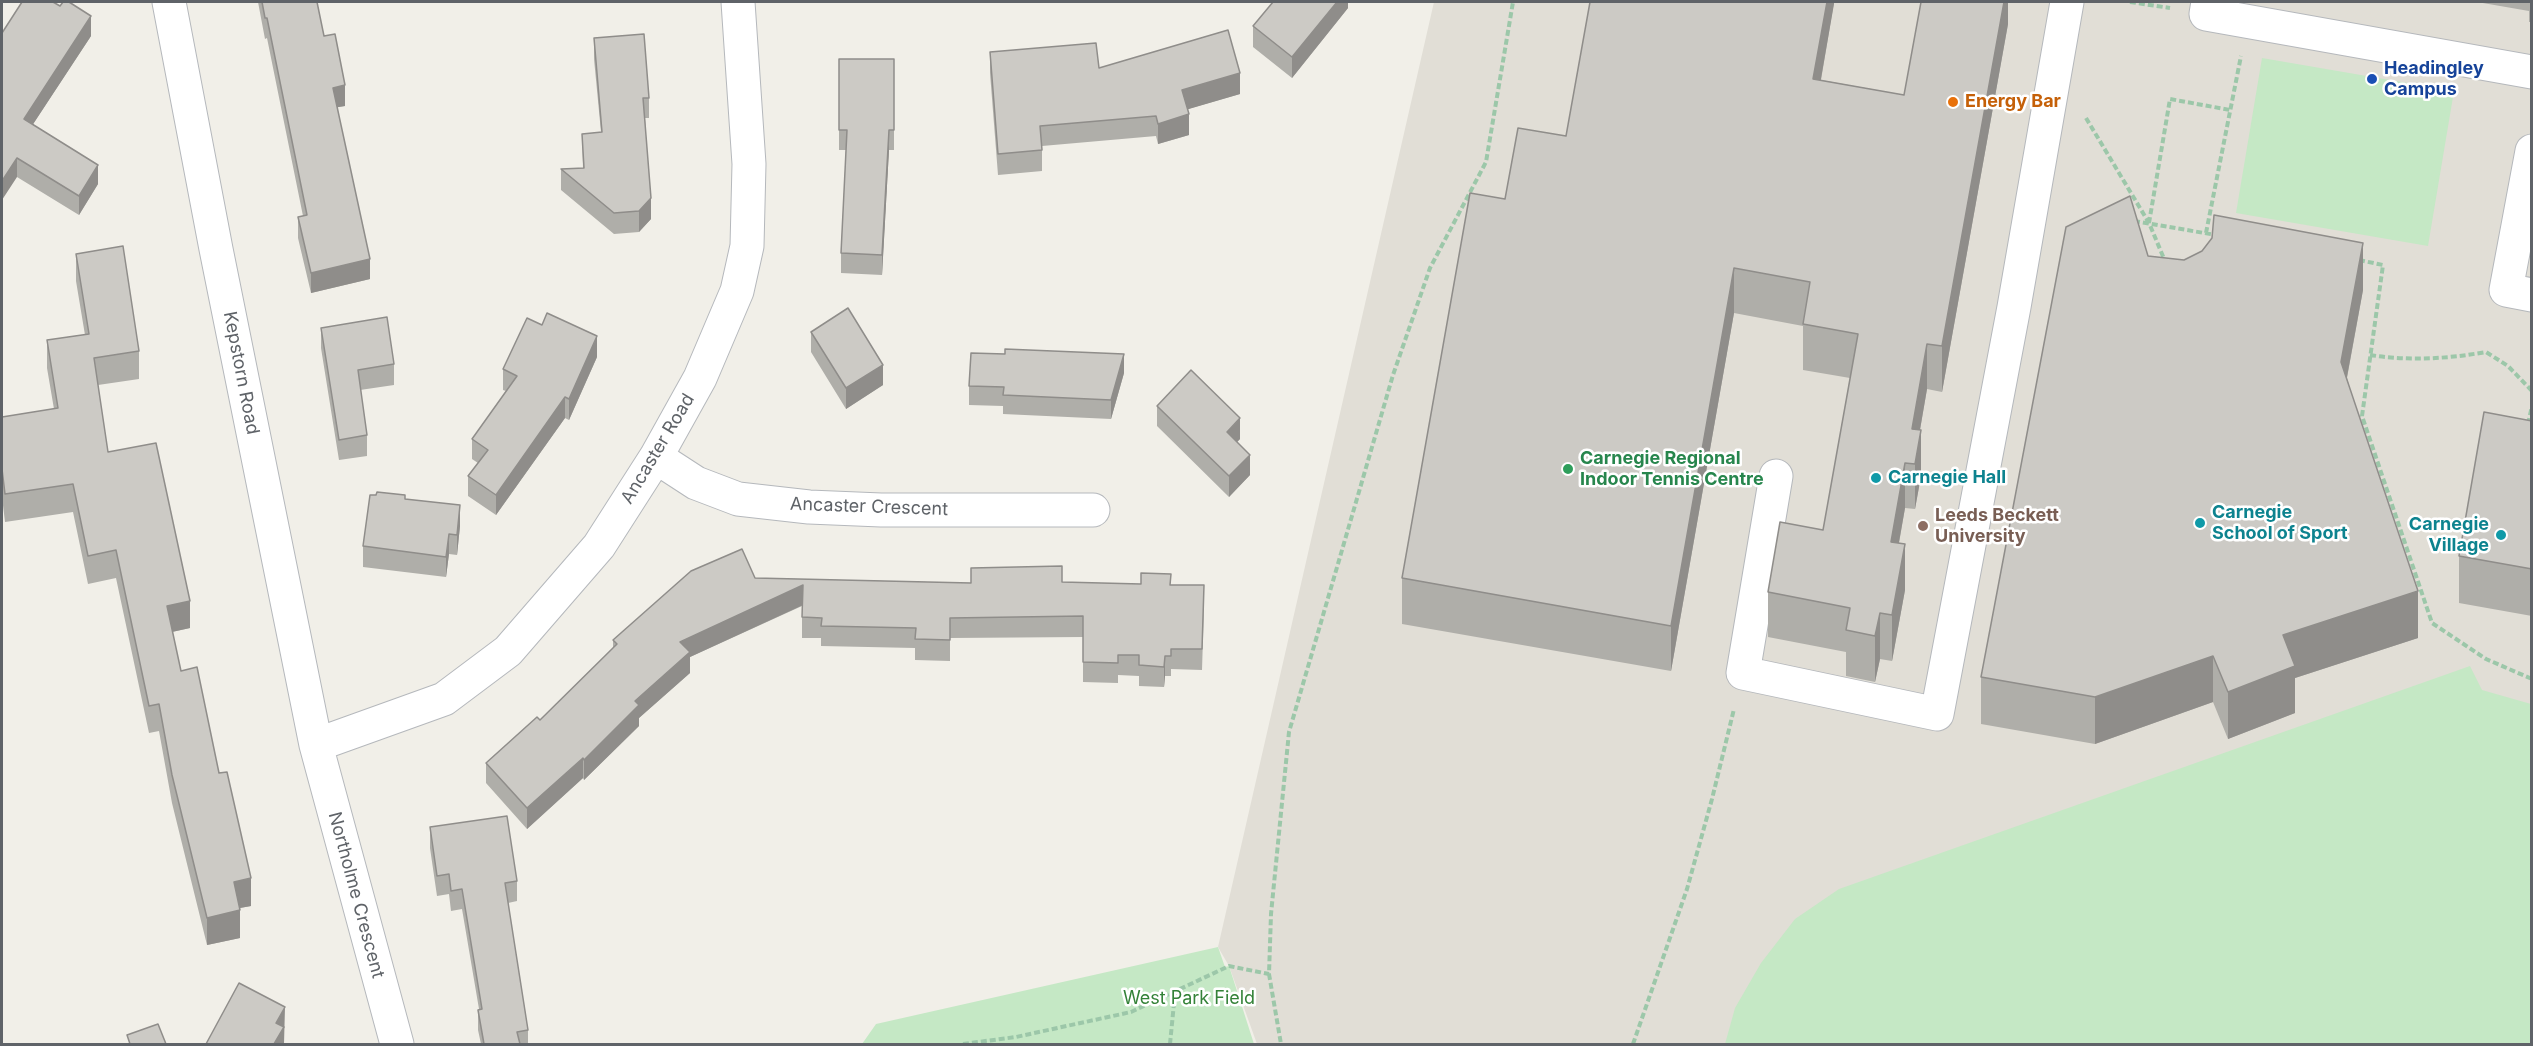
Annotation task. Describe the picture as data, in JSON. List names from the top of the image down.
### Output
{
  "streets": {
    "street": [
      "Kepstorn Road",
      "Ancaster Road",
      "Ancaster Crescent",
      "Northolme Crescent"
    ]
  },
  "crossings": [
    ["Kepstorn Road", "Ancaster Road"],
    ["Kepstorn Road", "Northolme Crescent"],
    ["Ancaster Road", "Ancaster Crescent"],
    ["Ancaster Road", "Northolme Crescent"]
  ],
  "parks": ["West Park Field"],
  "places": [
    "Headingley Campus",
    "Energy Bar",
    "Carnegie Regional Indoor Tennis Centre",
    "Carnegie Hall",
    "Carnegie School of Sport",
    "Leeds Beckett University",
    "Carnegie Village"
  ]
}
